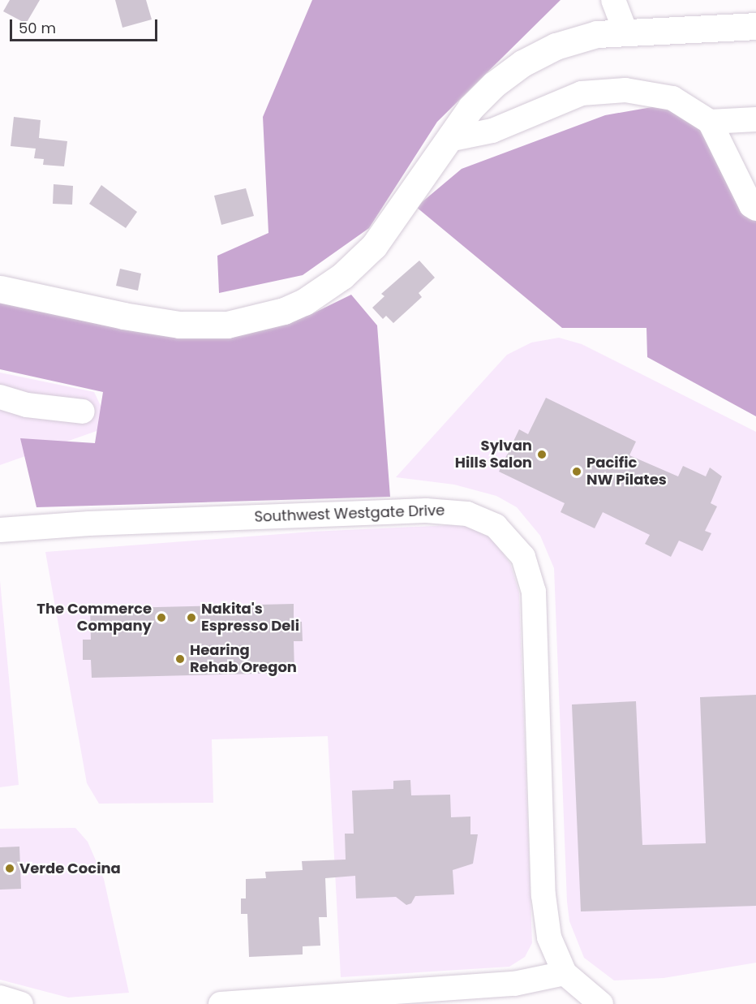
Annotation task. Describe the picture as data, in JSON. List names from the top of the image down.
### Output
{
  "streets": {
    "street": ["Southwest Westgate Drive"]
  },
  "places": [
    "Sylvan Hills Salon",
    "Pacific NW Pilates",
    "The Commerce Company",
    "Nakita's Espresso Deli",
    "Hearing Rehab Oregon",
    "Verde Cocina"
  ],
  "scale_bar": "50 m"
}
